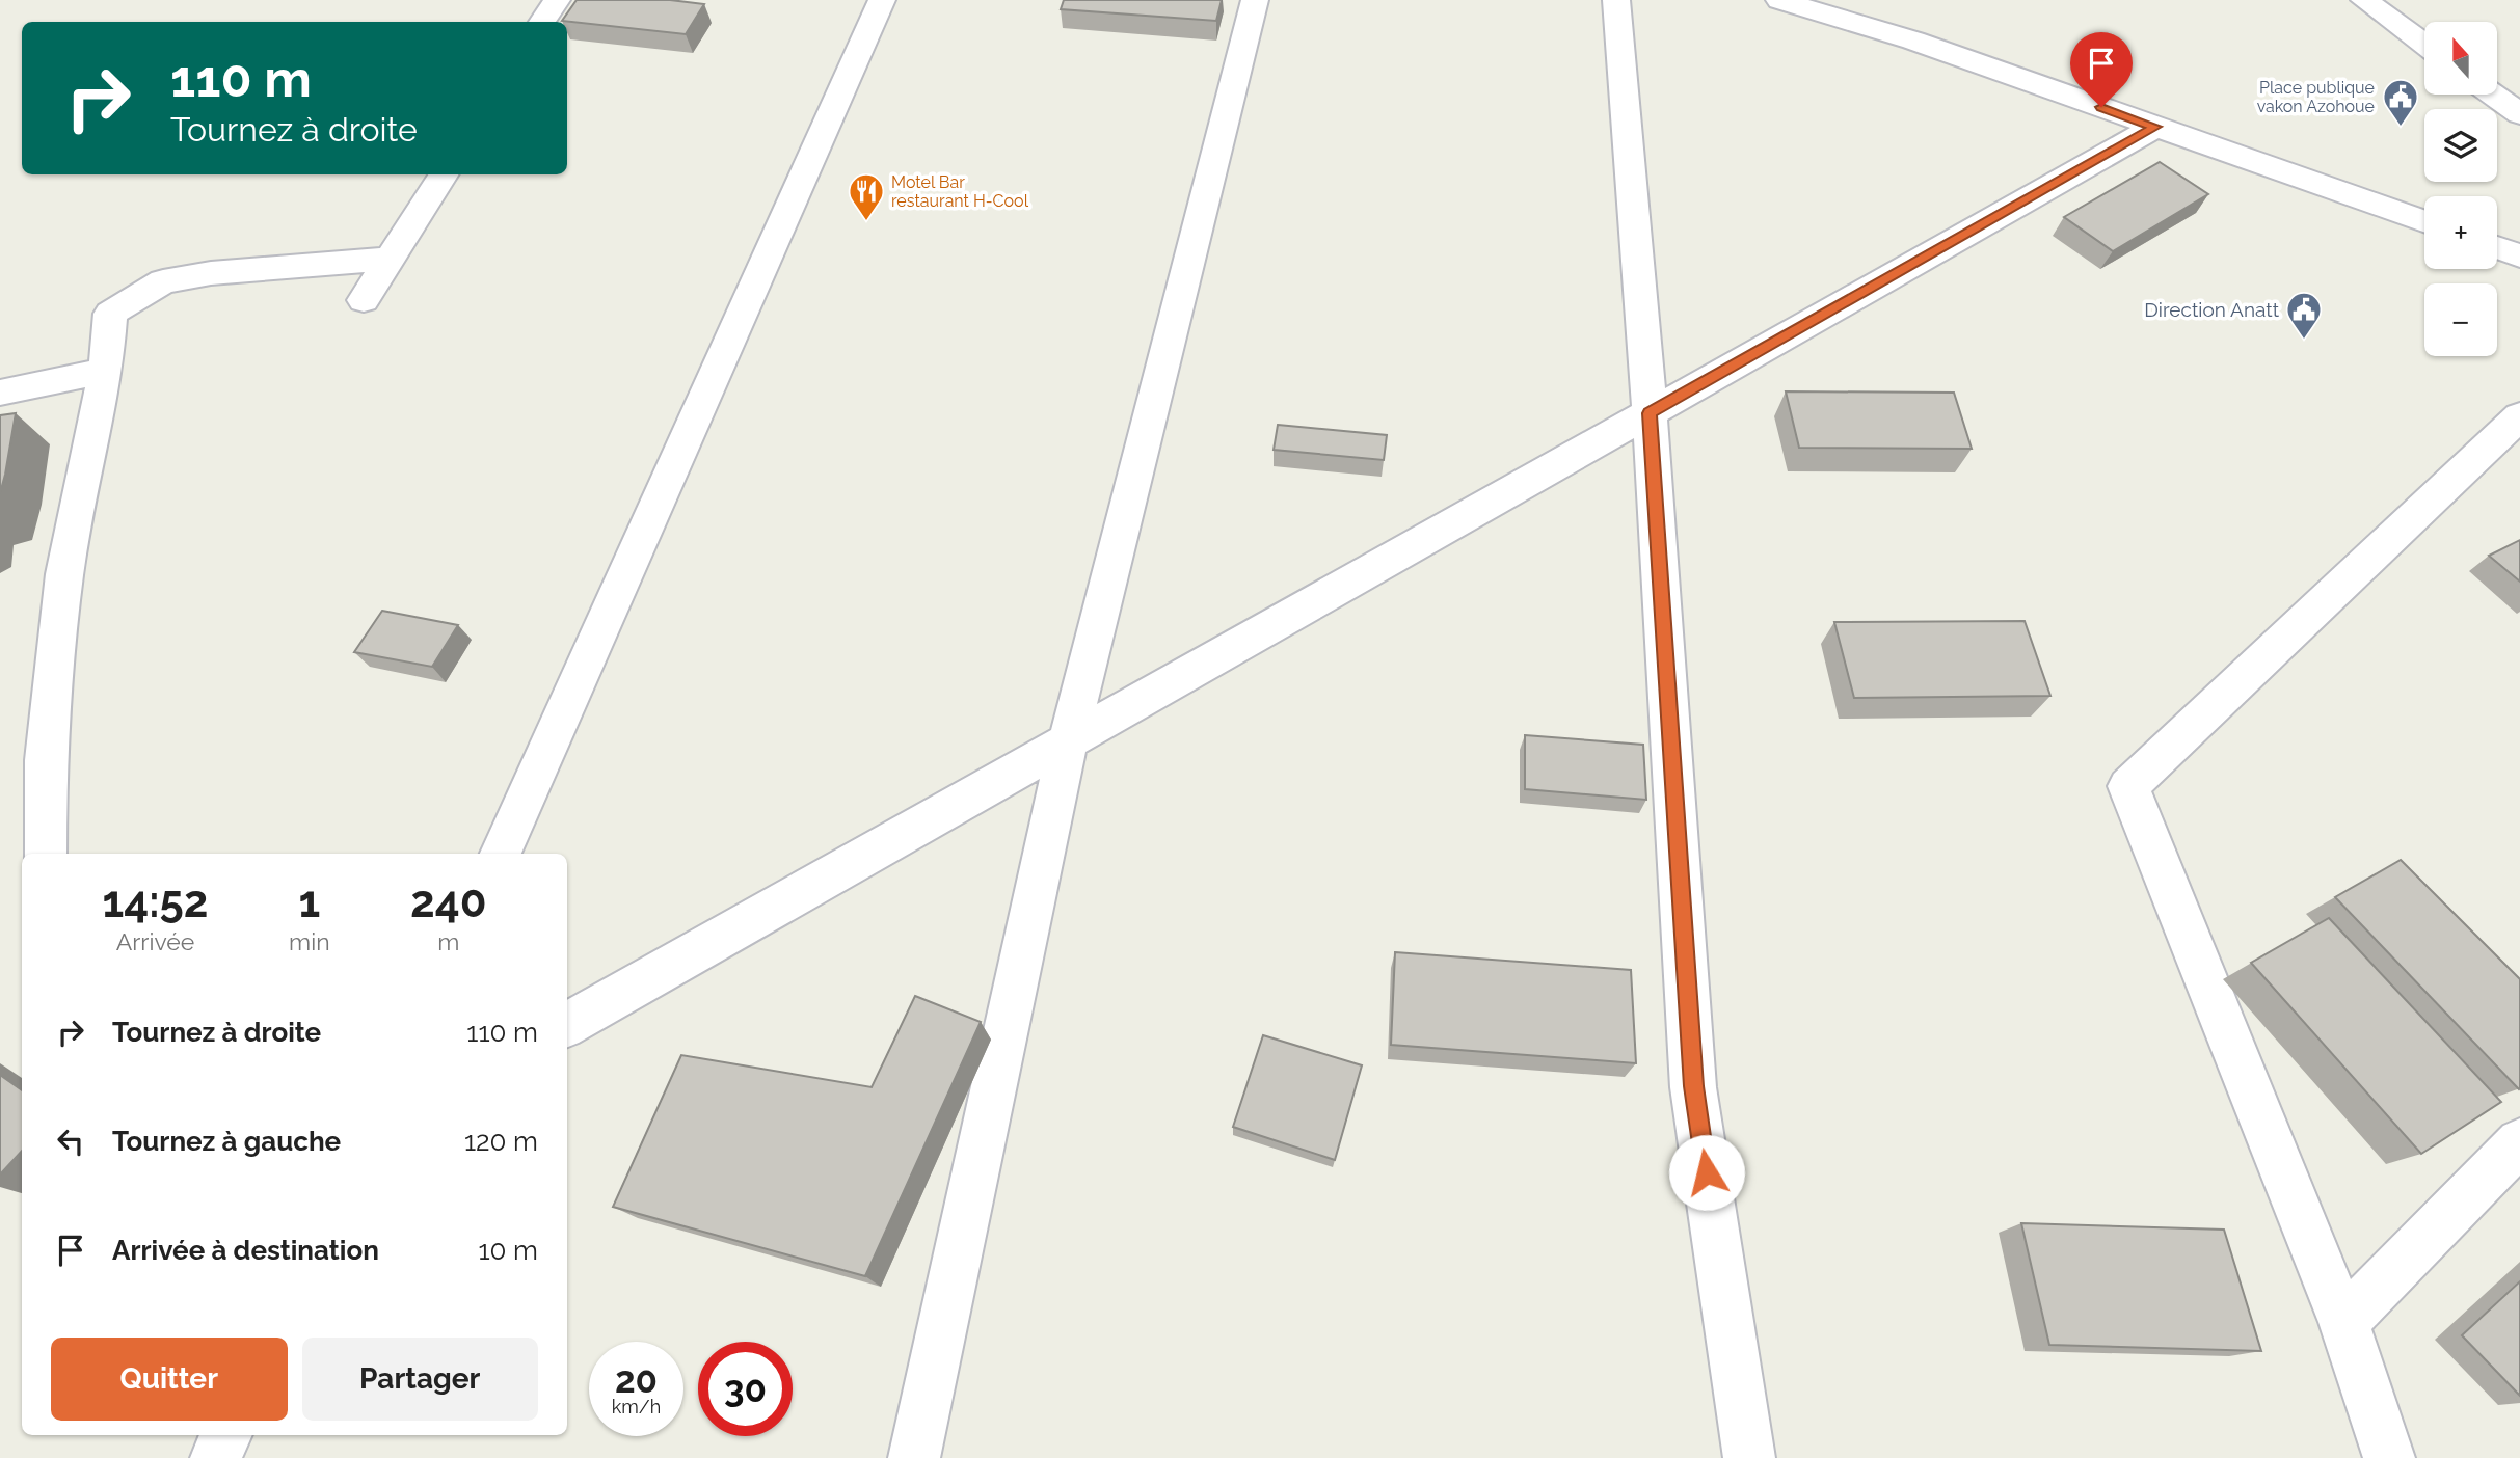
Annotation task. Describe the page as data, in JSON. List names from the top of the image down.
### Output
{
  "places": {
    "public building": ["Place publique vakon Azohoue", "Direction Anatt"],
    "restaurant": ["Motel Bar restaurant H-Cool"]
  },
  "north": "top",
  "page": {
    "map_buttons": ["+", "−"],
    "turn": ["110 m", "Tournez à droite"],
    "eta": [
      "14:52",
      "Arrivée",
      "1",
      "min",
      "240",
      "m"
    ],
    "list": [
      {
        "name": "Tournez à droite",
        "value": "110 m"
      },
      {
        "name": "Tournez à gauche",
        "value": "120 m"
      },
      {
        "name": "Arrivée à destination",
        "value": "10 m"
      }
    ],
    "buttons": ["Quitter", "Partager"],
    "speed": "20 km/h",
    "limit": "30"
  }
}
